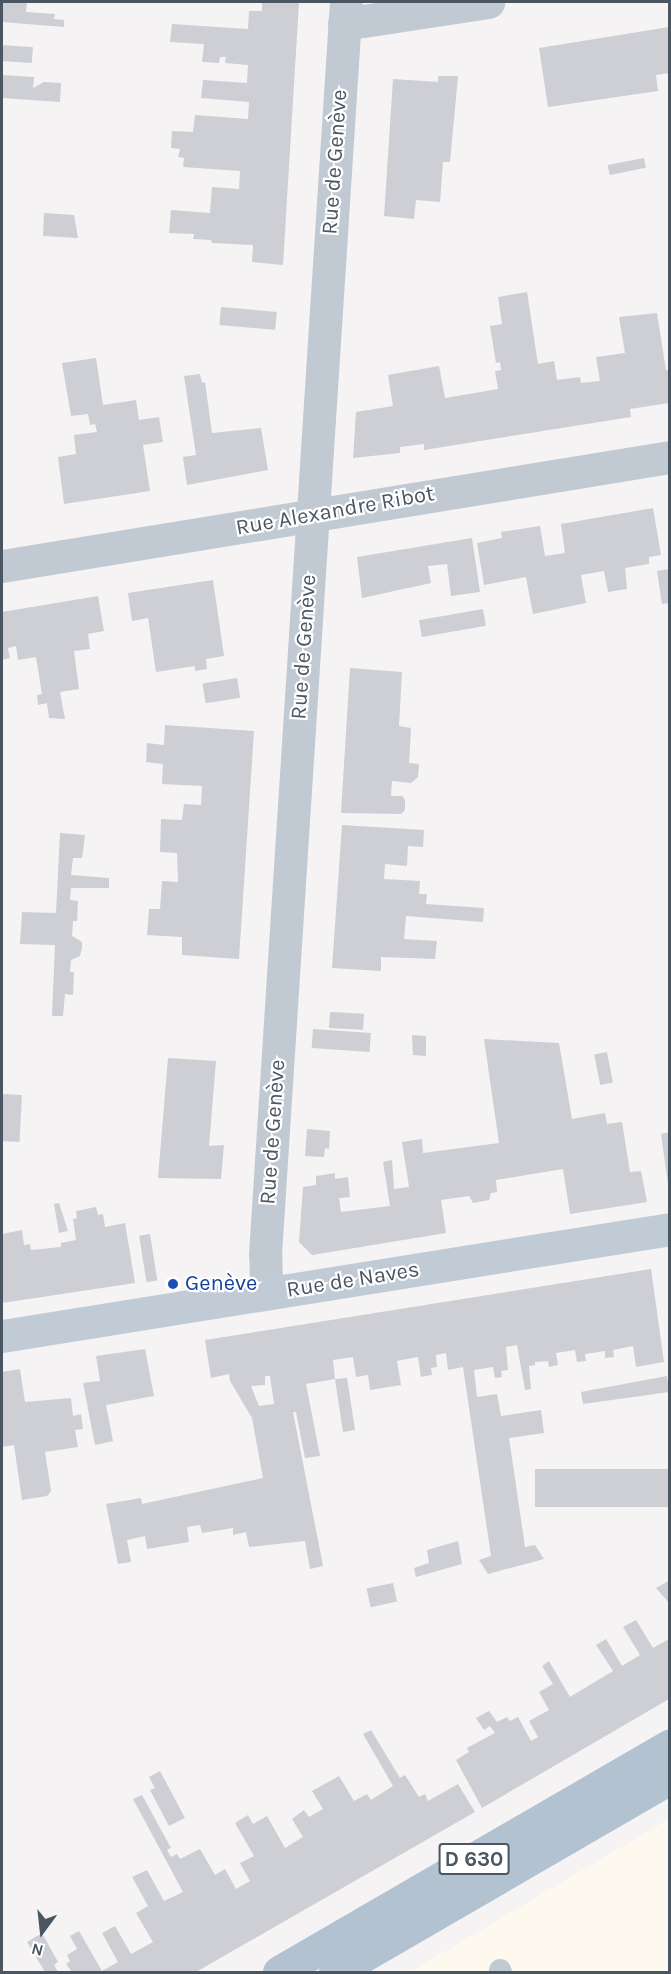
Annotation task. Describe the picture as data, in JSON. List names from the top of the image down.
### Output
{
  "streets": {
    "main road": ["Rue de Naves", "D 630"],
    "street": ["Rue de Genève", "Rue Alexandre Ribot"]
  },
  "crossings": [
    ["Rue de Genève", "Rue Alexandre Ribot"],
    ["Rue de Genève", "Rue de Naves"]
  ],
  "places": ["Genève"],
  "north": "bottom"
}
